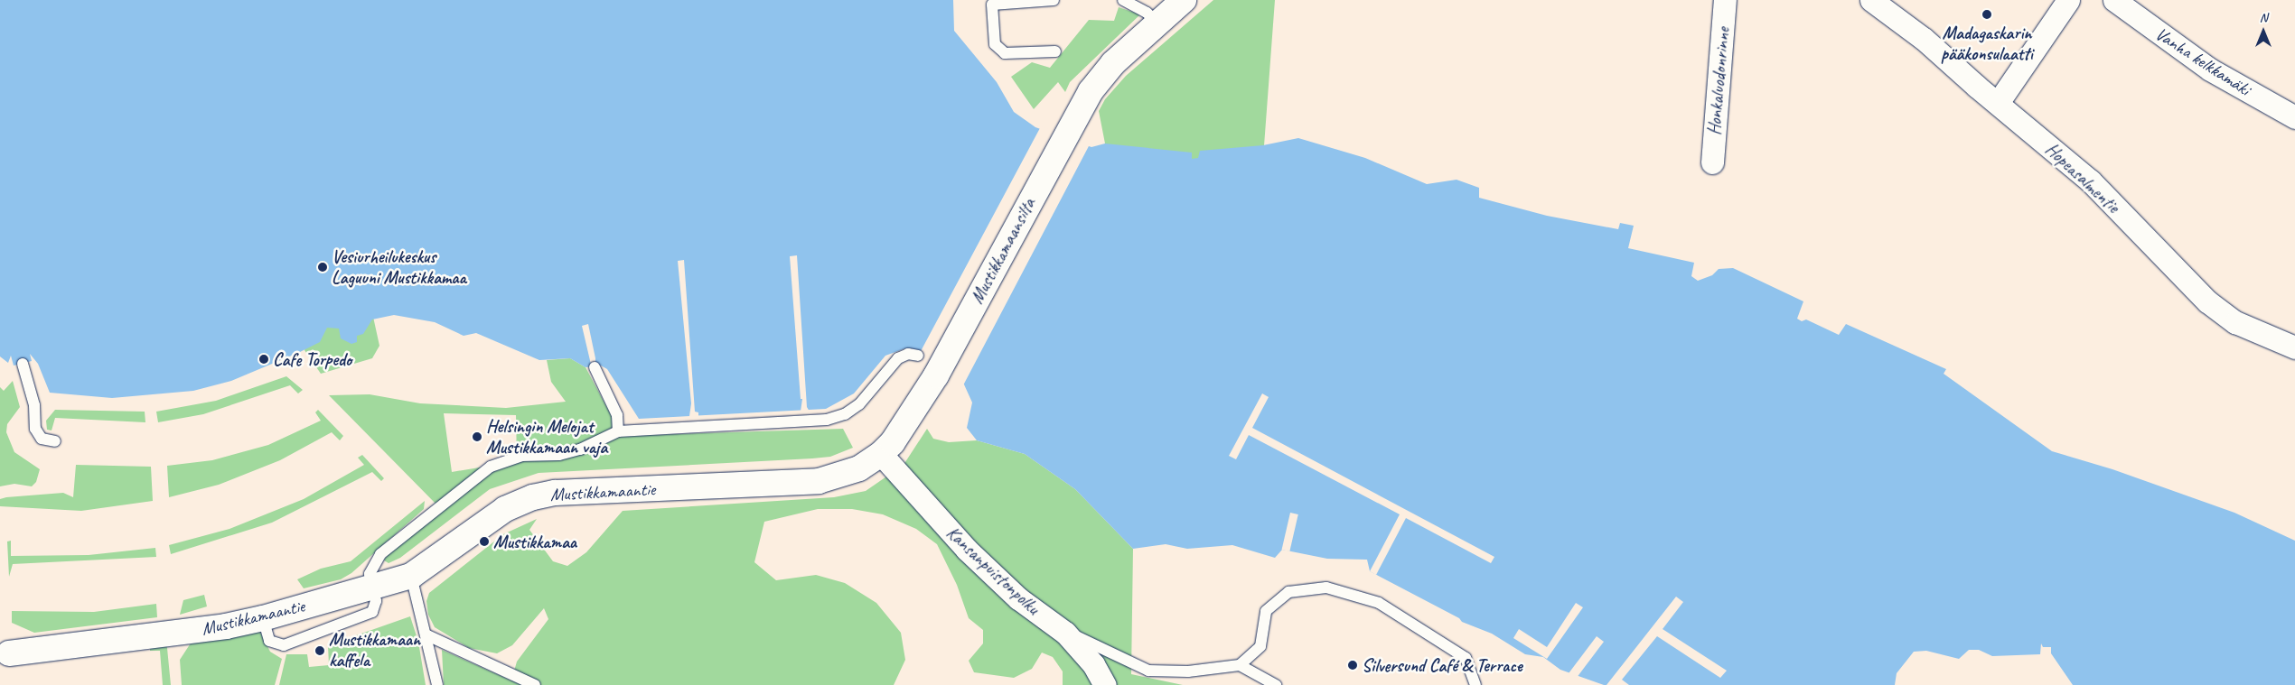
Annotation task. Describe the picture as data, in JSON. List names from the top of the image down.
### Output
{
  "streets": {
    "street": [
      "Vanha kelkkamäki",
      "Honkaluodonrinne",
      "Hopeasalmentie",
      "Mustikkamaansilta",
      "Mustikkamaantie",
      "Kansanpuistonpolku"
    ]
  },
  "crossings": [
    ["Mustikkamaansilta", "Mustikkamaantie"],
    ["Mustikkamaantie", "Kansanpuistonpolku"]
  ],
  "places": [
    "Madagaskarin pääkonsulaatti",
    "Vesiurheilukeskus Laguuni Mustikkamaa",
    "Cafe Torpedo",
    "Helsingin Melojat Mustikkamaan vaja",
    "Mustikkamaa",
    "Mustikkamaan kaffela",
    "Silversund Café & Terrace"
  ],
  "north": "top"
}
